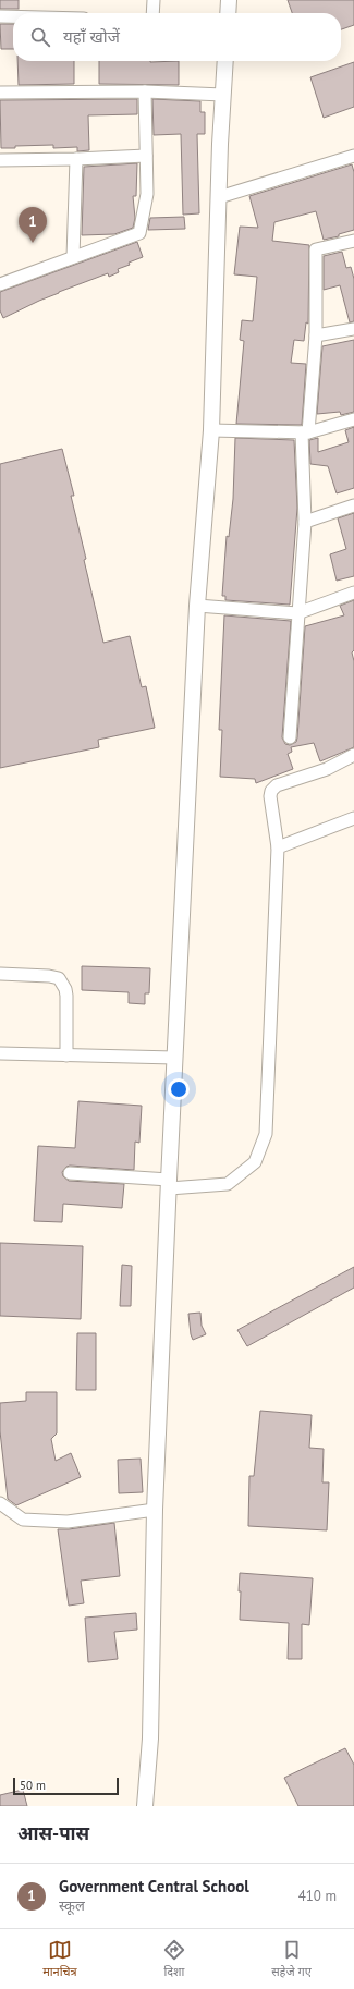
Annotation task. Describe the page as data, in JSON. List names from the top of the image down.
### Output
{
  "scale_bar": "50 m",
  "page": {
    "search": "यहाँ खोजें",
    "pins": "1",
    "scale": "50 m",
    "heading": "आस-पास",
    "list": [
      {
        "mark": "1",
        "name": "Government Central School",
        "note": "स्कूल",
        "value": "410 m"
      }
    ],
    "nav": ["मानचित्र", "दिशा", "सहेजे गए"]
  }
}
